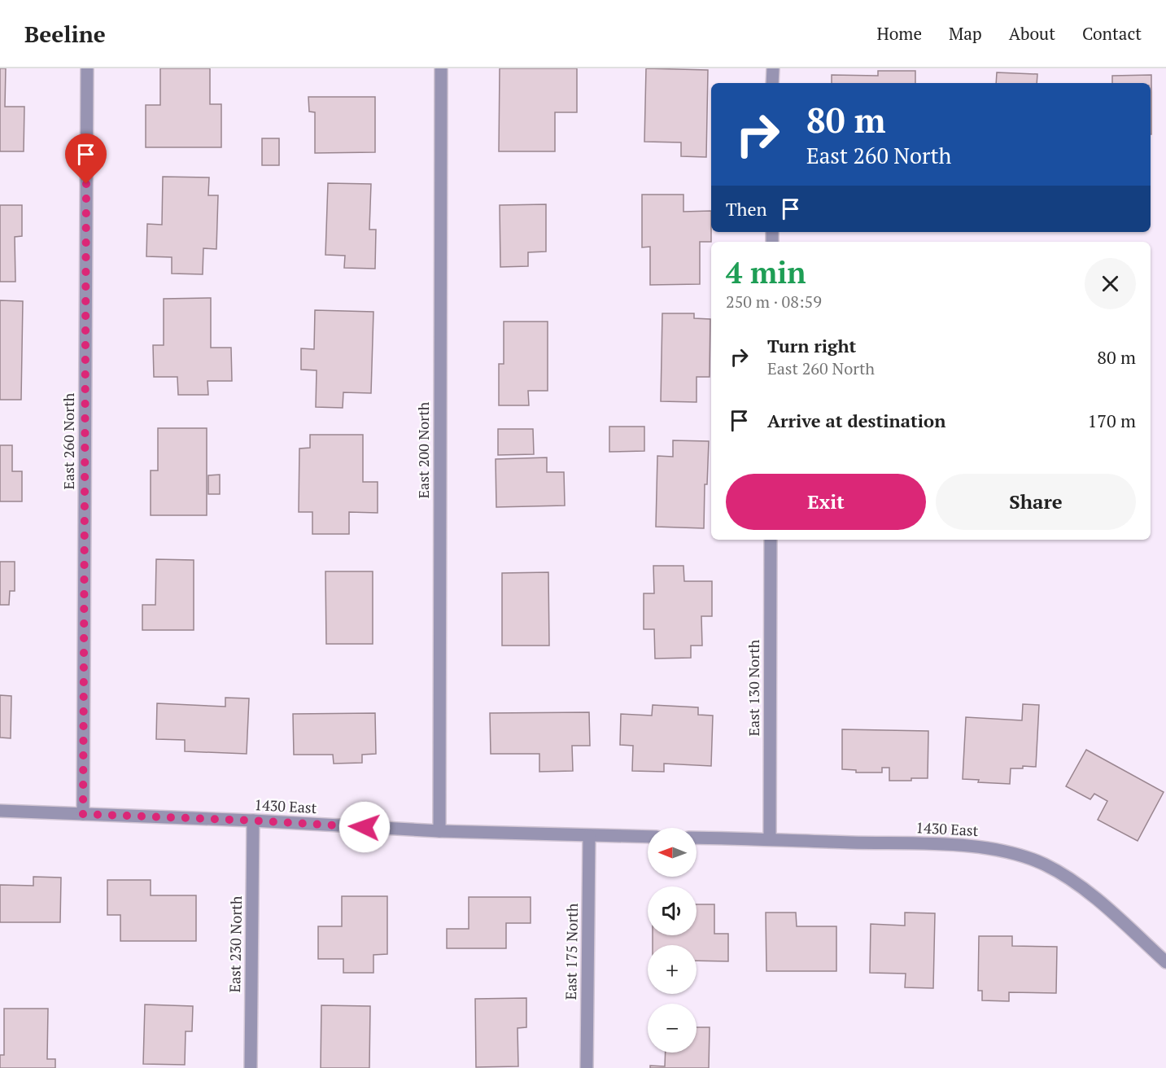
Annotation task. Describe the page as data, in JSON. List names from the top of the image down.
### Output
{
  "streets": {
    "street": [
      "East 260 North",
      "East 200 North",
      "East 130 North",
      "1430 East",
      "East 230 North",
      "East 175 North"
    ]
  },
  "crossings": [
    ["East 260 North", "1430 East"],
    ["East 200 North", "1430 East"],
    ["East 130 North", "1430 East"],
    ["1430 East", "East 230 North"],
    ["1430 East", "East 175 North"]
  ],
  "north": "left",
  "page": {
    "header": "Beeline",
    "nav": [
      "Home",
      "Map",
      "About",
      "Contact"
    ],
    "turn": ["80 m", "East 260 North"],
    "then": "Then",
    "heading": ["4 min", "250 m · 08:59"],
    "list": [
      {
        "name": "Turn right",
        "note": "East 260 North",
        "value": "80 m"
      },
      {
        "name": "Arrive at destination",
        "value": "170 m"
      }
    ],
    "buttons": ["Exit", "Share"],
    "map_buttons": ["+", "−"]
  }
}
